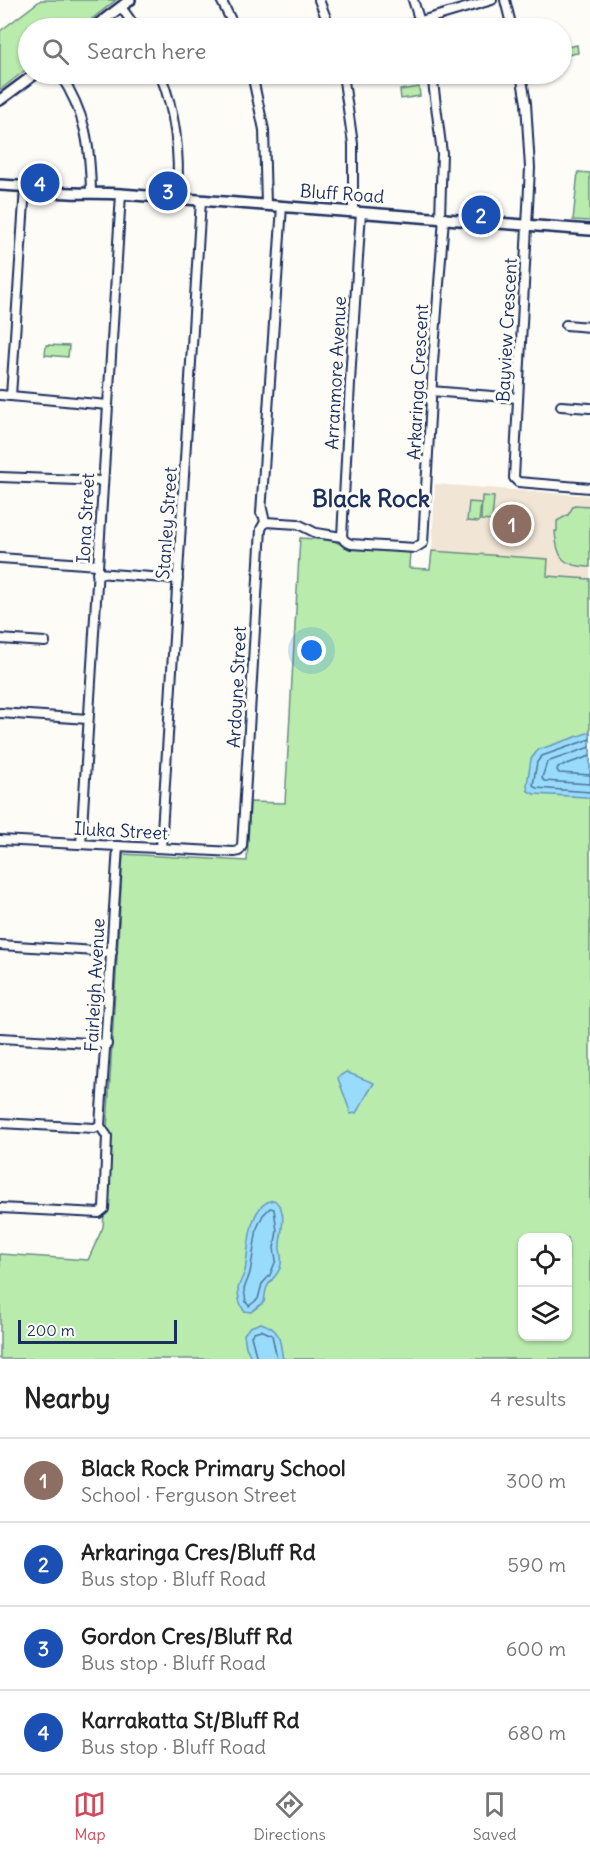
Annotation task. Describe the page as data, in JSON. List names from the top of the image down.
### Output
{
  "streets": {
    "main road": ["Bluff Road"],
    "street": [
      "Bayview Crescent",
      "Arranmore Avenue",
      "Arkaringa Crescent",
      "Iona Street",
      "Stanley Street",
      "Ardoyne Street",
      "Iluka Street",
      "Fairleigh Avenue"
    ]
  },
  "crossings": [
    ["Bluff Road", "Bayview Crescent"],
    ["Bluff Road", "Arranmore Avenue"],
    ["Bluff Road", "Arkaringa Crescent"],
    ["Bluff Road", "Iona Street"],
    ["Bluff Road", "Stanley Street"],
    ["Bluff Road", "Ardoyne Street"],
    ["Arranmore Avenue", "Arkaringa Crescent"],
    ["Iona Street", "Iluka Street"],
    ["Stanley Street", "Iluka Street"],
    ["Ardoyne Street", "Iluka Street"],
    ["Iluka Street", "Fairleigh Avenue"]
  ],
  "districts": ["Black Rock"],
  "scale_bar": "200 m",
  "page": {
    "search": "Search here",
    "pins": [
      "4",
      "3",
      "2",
      "1"
    ],
    "scale": "200 m",
    "heading": ["Nearby", "4 results"],
    "list": [
      {
        "mark": "1",
        "name": "Black Rock Primary School",
        "note": "School · Ferguson Street",
        "value": "300 m"
      },
      {
        "mark": "2",
        "name": "Arkaringa Cres/Bluff Rd",
        "note": "Bus stop · Bluff Road",
        "value": "590 m"
      },
      {
        "mark": "3",
        "name": "Gordon Cres/Bluff Rd",
        "note": "Bus stop · Bluff Road",
        "value": "600 m"
      },
      {
        "mark": "4",
        "name": "Karrakatta St/Bluff Rd",
        "note": "Bus stop · Bluff Road",
        "value": "680 m"
      }
    ],
    "nav": ["Map", "Directions", "Saved"]
  }
}
